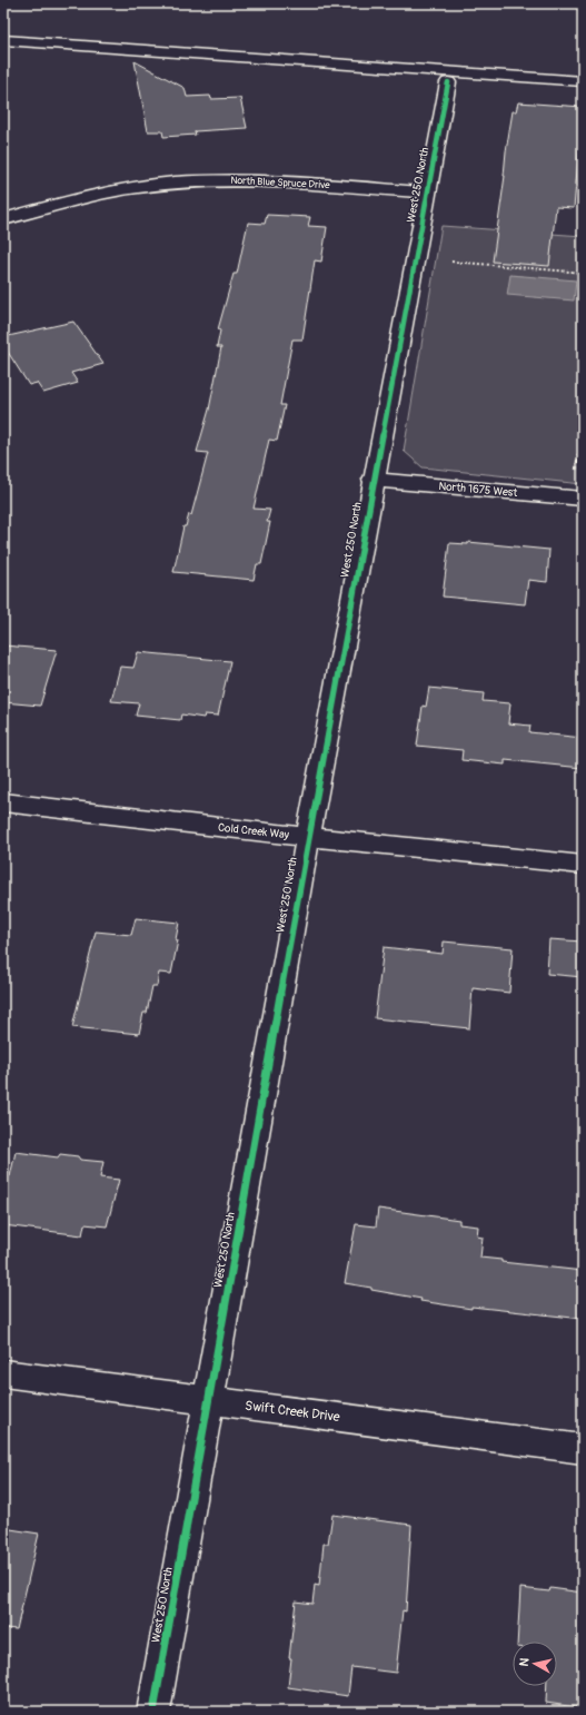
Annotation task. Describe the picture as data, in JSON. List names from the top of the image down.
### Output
{
  "streets": {
    "street": [
      "North Blue Spruce Drive",
      "West 250 North",
      "North 1675 West",
      "Cold Creek Way",
      "Swift Creek Drive"
    ]
  },
  "crossings": [
    ["North Blue Spruce Drive", "West 250 North"],
    ["West 250 North", "North 1675 West"],
    ["West 250 North", "Cold Creek Way"],
    ["West 250 North", "Swift Creek Drive"]
  ],
  "north": "left"
}
